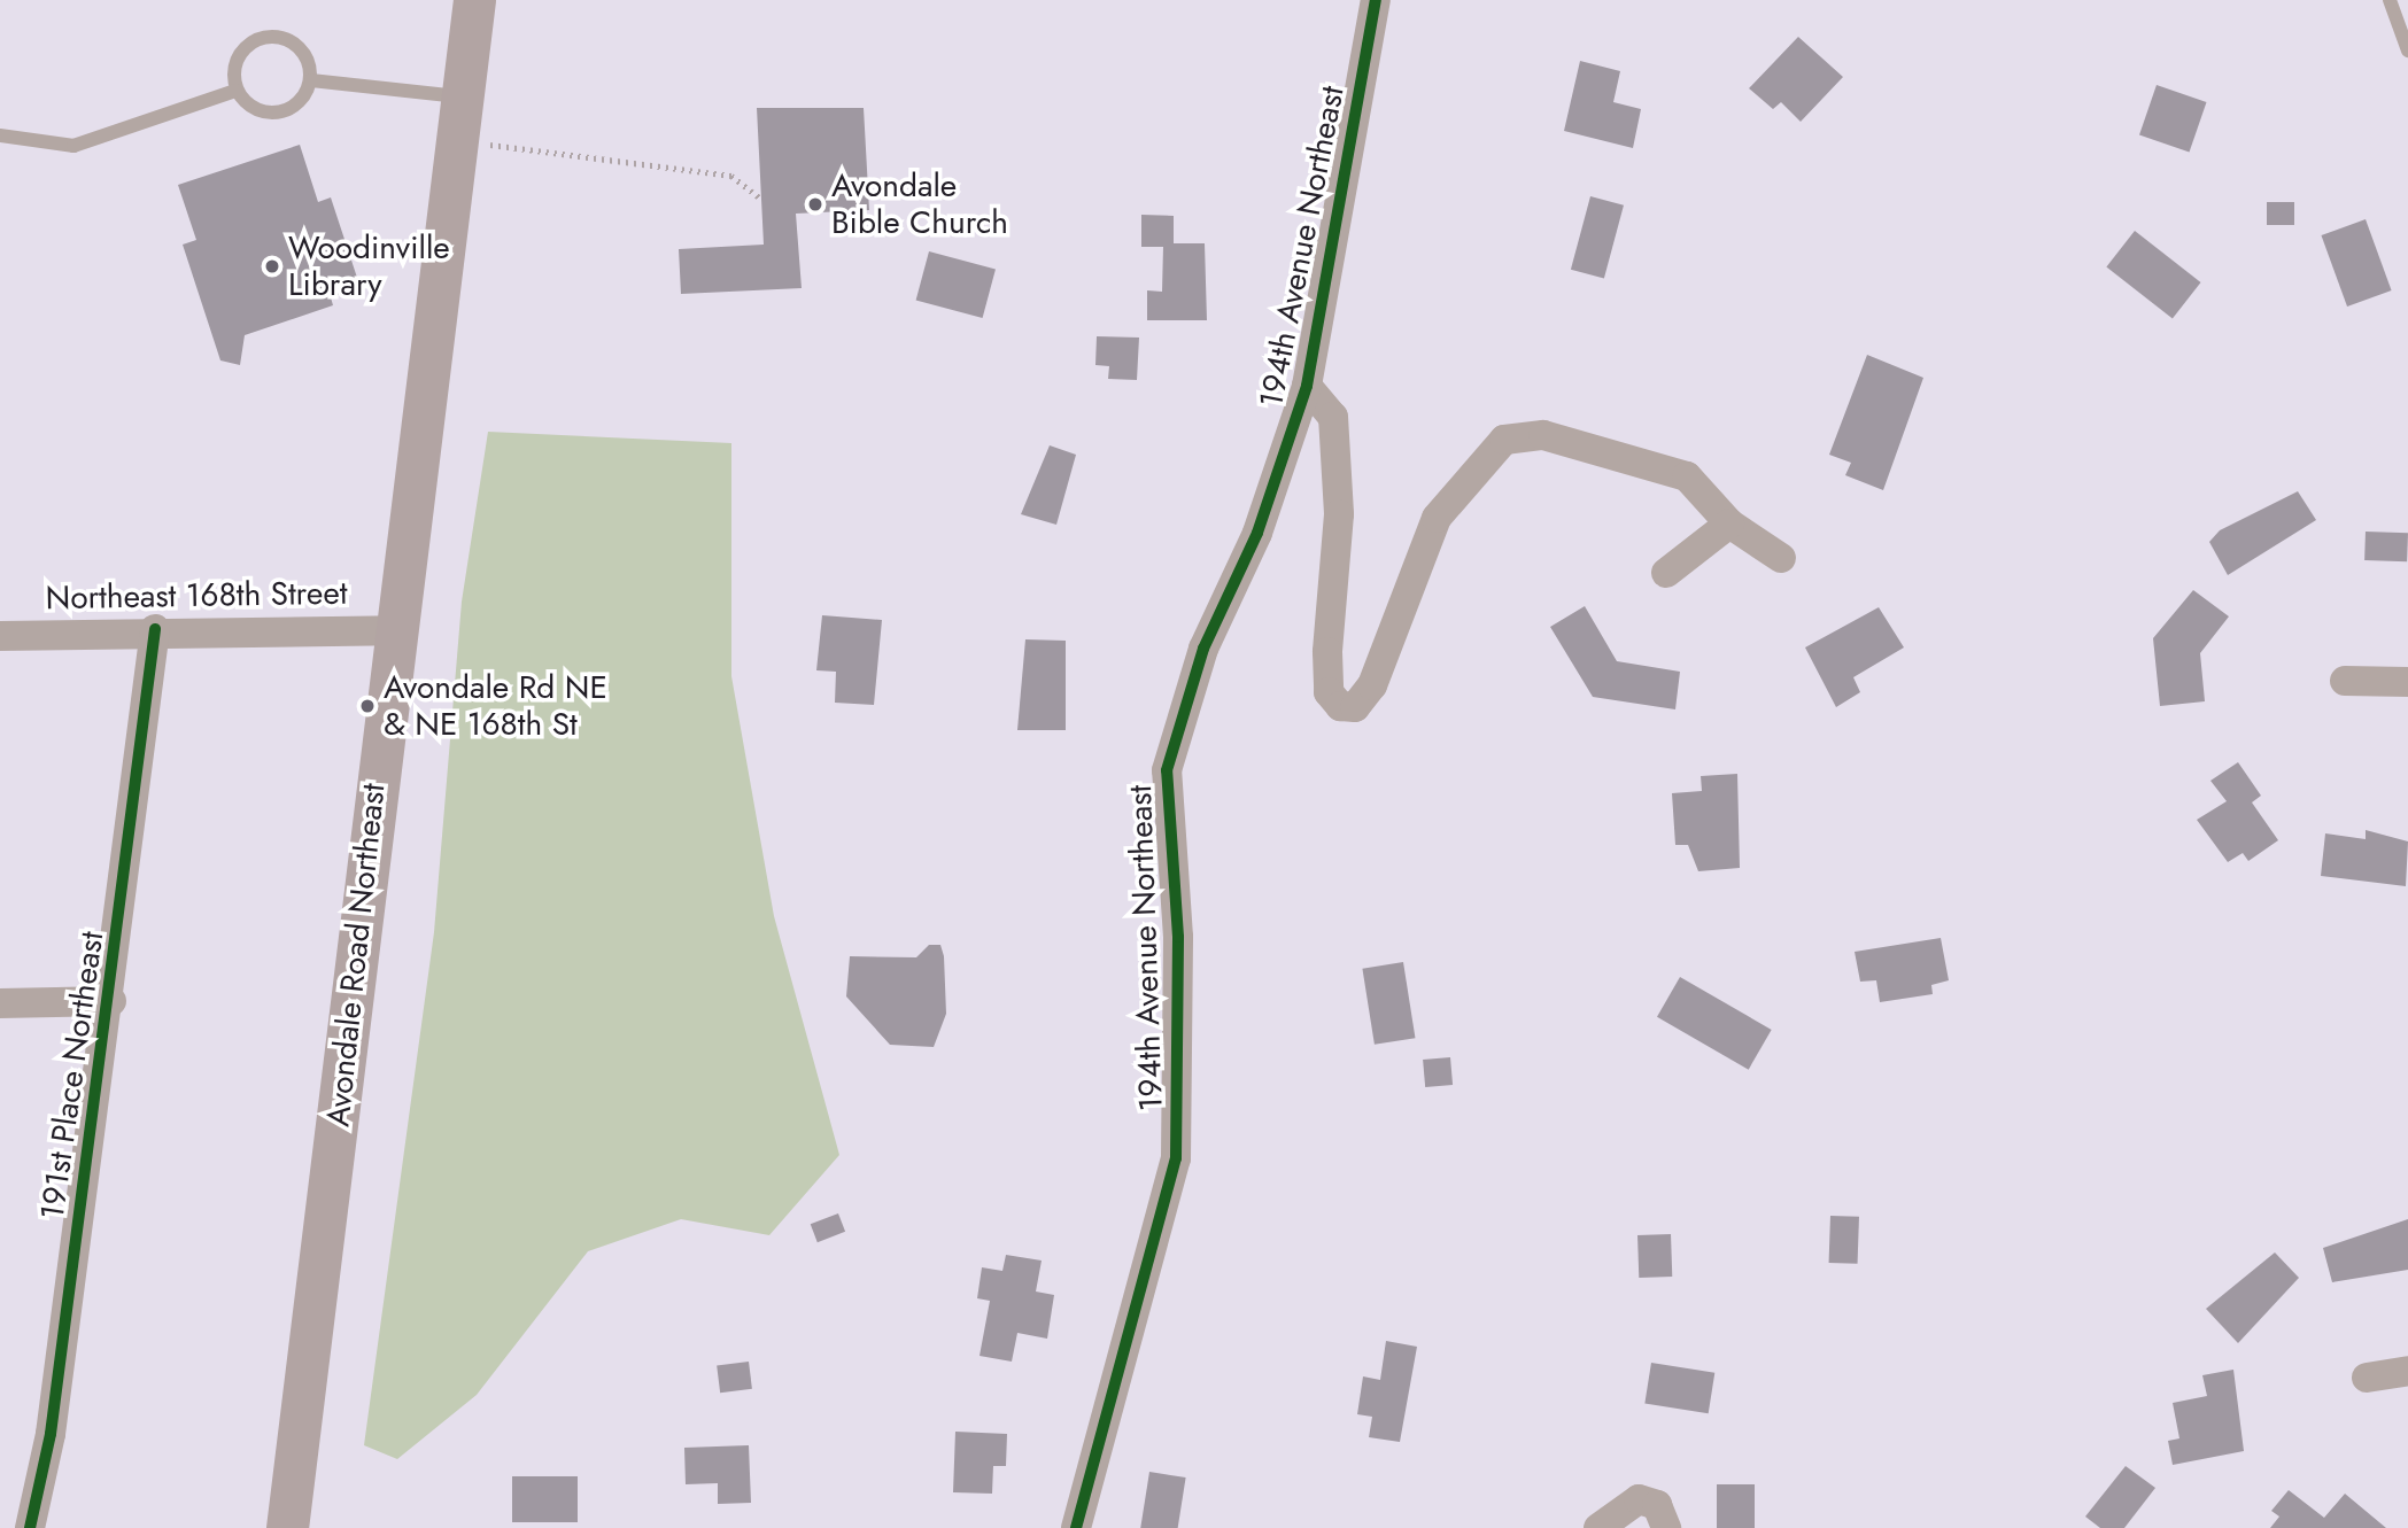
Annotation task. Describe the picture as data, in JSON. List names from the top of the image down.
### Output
{
  "streets": {
    "main road": ["Avondale Road Northeast"],
    "street": ["194th Avenue Northeast", "Northeast 168th Street", "191st Place Northeast"]
  },
  "crossings": [
    ["Northeast 168th Street", "Avondale Road Northeast"],
    ["Northeast 168th Street", "191st Place Northeast"]
  ],
  "places": ["Avondale Bible Church", "Woodinville Library", "Avondale Rd NE & NE 168th St"]
}
